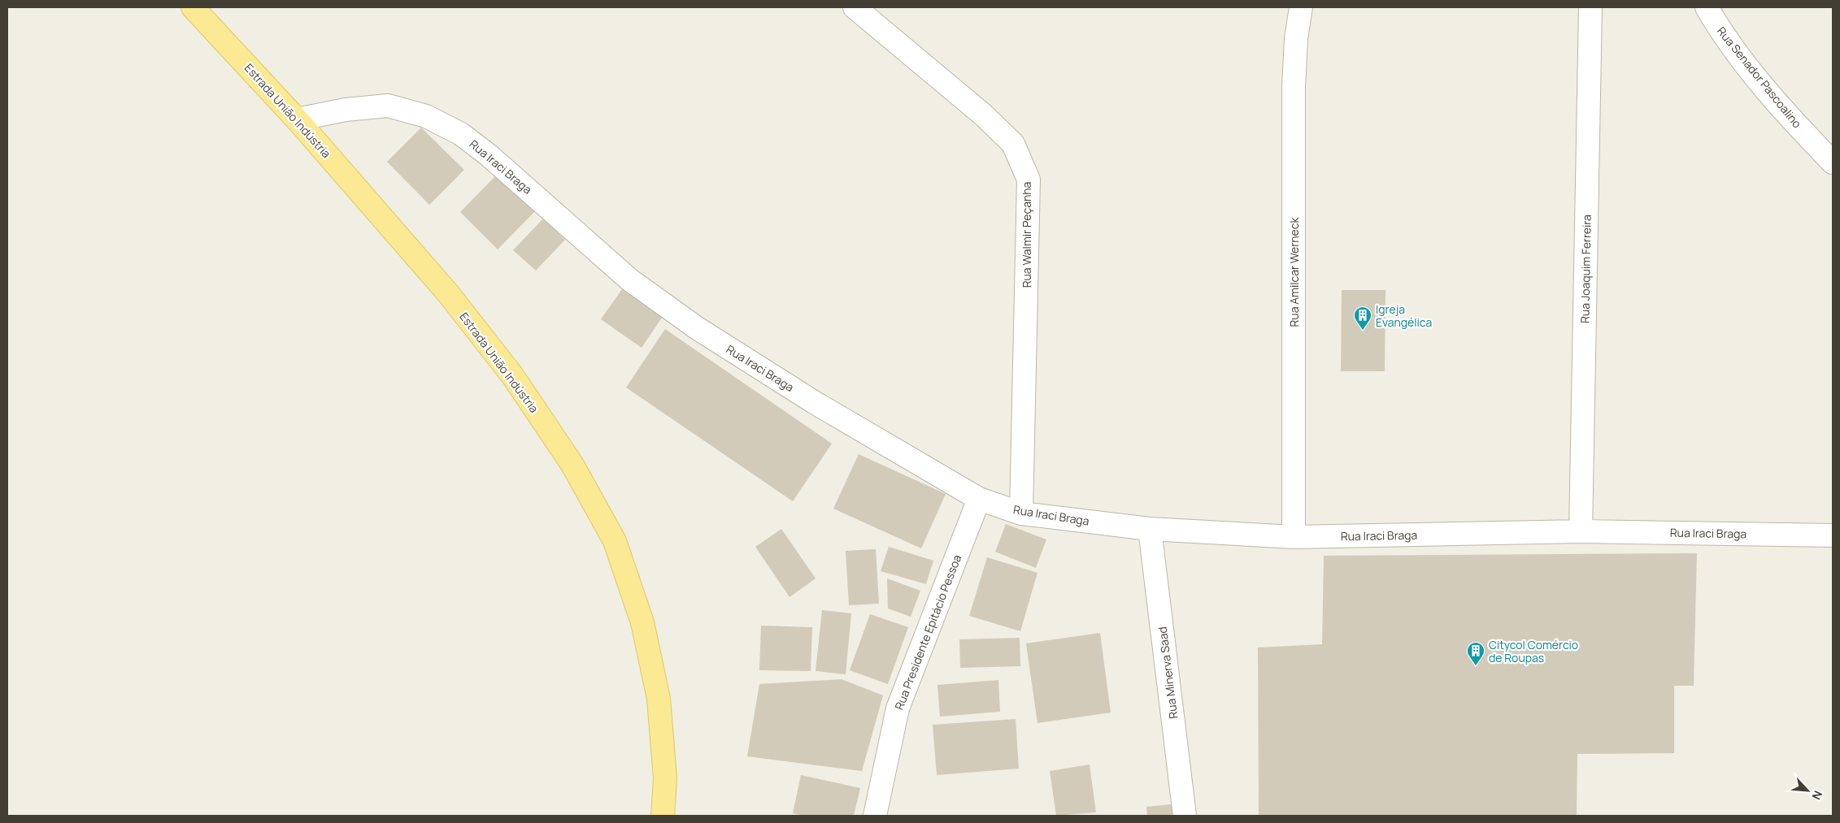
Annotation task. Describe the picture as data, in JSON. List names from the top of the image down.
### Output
{
  "streets": {
    "main road": ["Estrada União Indústria"],
    "street": [
      "Rua Senador Pascoalino",
      "Rua Iraci Braga",
      "Rua Walmir Peçanha",
      "Rua Joaquim Ferreira",
      "Rua Amilcar Werneck",
      "Rua Presidente Epitácio Pessoa",
      "Rua Minerva Saad"
    ]
  },
  "crossings": [
    ["Estrada União Indústria", "Rua Iraci Braga"],
    ["Rua Iraci Braga", "Rua Walmir Peçanha"],
    ["Rua Iraci Braga", "Rua Joaquim Ferreira"],
    ["Rua Iraci Braga", "Rua Amilcar Werneck"],
    ["Rua Iraci Braga", "Rua Presidente Epitácio Pessoa"],
    ["Rua Iraci Braga", "Rua Minerva Saad"]
  ],
  "places": {
    "building": ["Igreja Evangélica", "Citycol Comércio de Roupas"]
  },
  "north": "bottom right"
}
